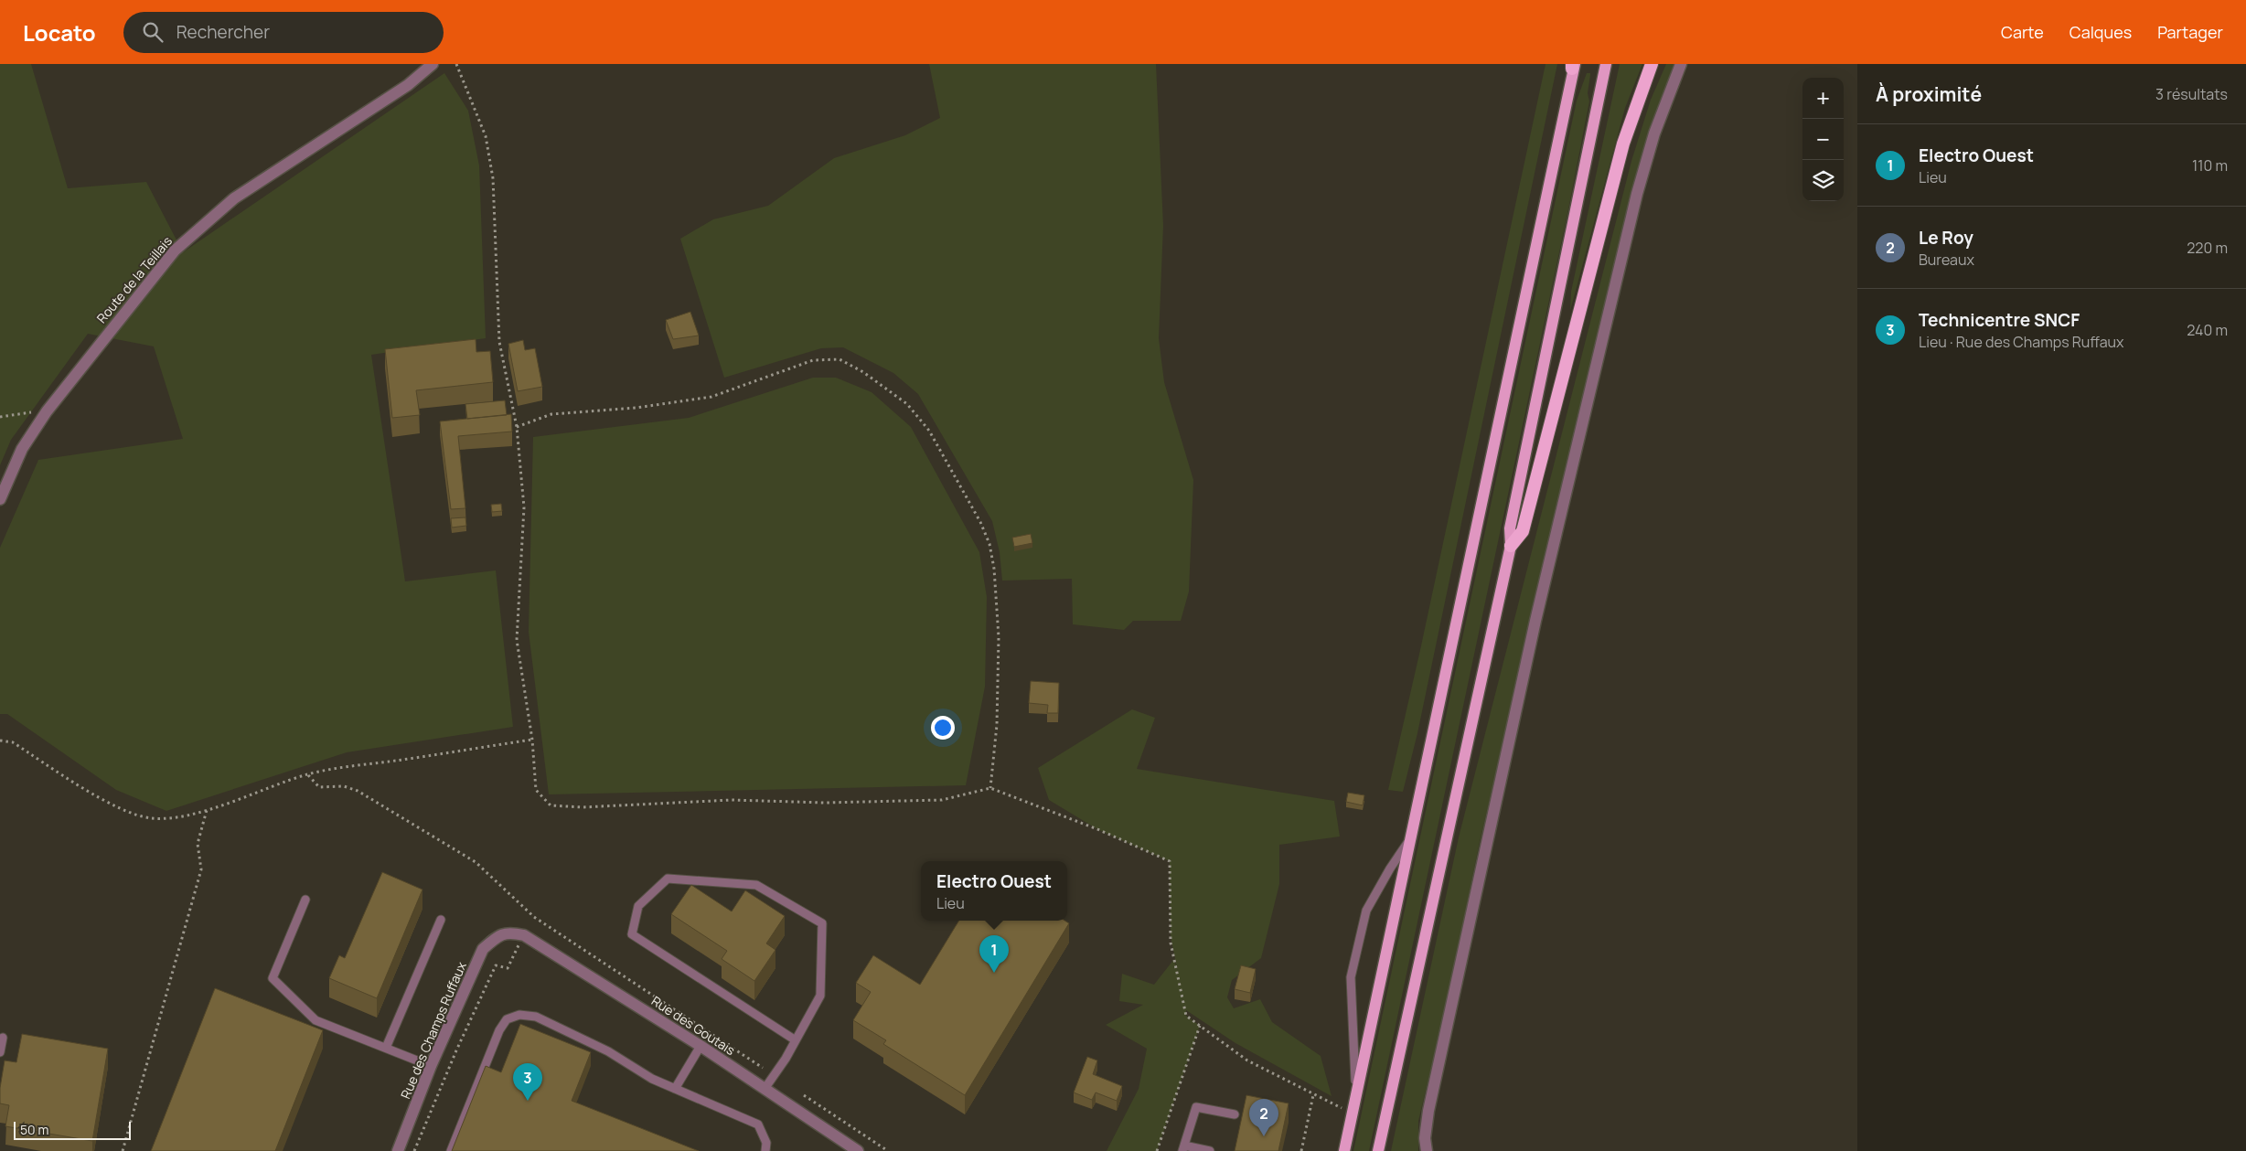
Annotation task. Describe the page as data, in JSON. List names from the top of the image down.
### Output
{
  "streets": {
    "street": ["Route de la Teillais", "Rue des Goutais", "Rue des Champs Ruffaux"]
  },
  "crossings": [
    ["Rue des Goutais", "Rue des Champs Ruffaux"]
  ],
  "scale_bar": "50 m",
  "page": {
    "header": "Locato",
    "search": "Rechercher",
    "nav": ["Carte", "Calques", "Partager"],
    "heading": ["À proximité", "3 résultats"],
    "map_buttons": ["+", "−"],
    "list": [
      {
        "mark": "1",
        "name": "Electro Ouest",
        "note": "Lieu",
        "value": "110 m"
      },
      {
        "mark": "2",
        "name": "Le Roy",
        "note": "Bureaux",
        "value": "220 m"
      },
      {
        "mark": "3",
        "name": "Technicentre SNCF",
        "note": "Lieu · Rue des Champs Ruffaux",
        "value": "240 m"
      }
    ],
    "popup": ["Electro Ouest", "Lieu"],
    "pins": ["1", "3", "2"],
    "scale": "50 m"
  }
}
